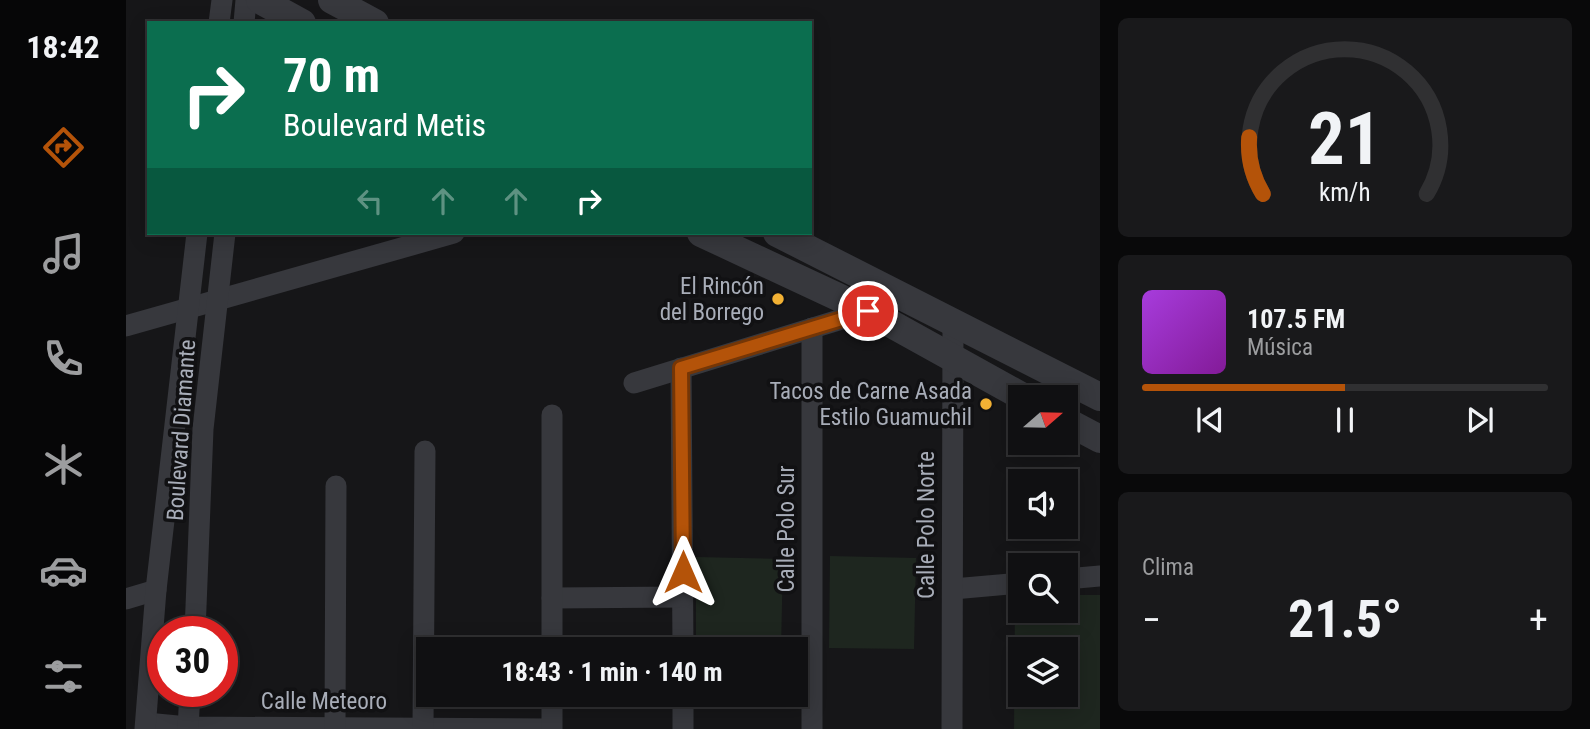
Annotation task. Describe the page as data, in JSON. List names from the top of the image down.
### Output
{
  "streets": {
    "street": [
      "Boulevard Diamante",
      "Calle Polo Norte",
      "Calle Polo Sur",
      "Calle Meteoro"
    ]
  },
  "crossings": [
    ["Boulevard Diamante", "Calle Meteoro"]
  ],
  "places": ["El Rincón del Borrego", "Tacos de Carne Asada Estilo Guamuchil"],
  "north": "right",
  "page": {
    "tabs": "18:42",
    "turn": ["70 m", "Boulevard Metis"],
    "song": ["107.5 FM", "Música"],
    "tile": "Clima",
    "heat": ["−", "21.5°", "+"],
    "limit": "30",
    "trip": "18:43 · 1 min · 140 m",
    "gauge": ["21", "km/h"]
  }
}
